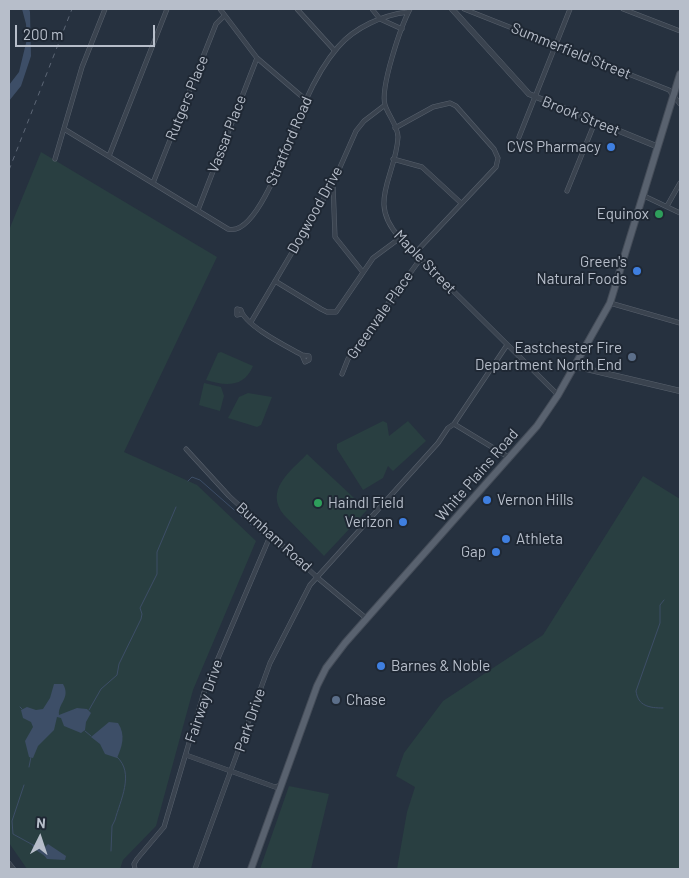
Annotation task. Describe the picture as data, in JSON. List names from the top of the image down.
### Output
{
  "streets": {
    "main road": ["White Plains Road"],
    "street": [
      "Summerfield Street",
      "Rutgers Place",
      "Brook Street",
      "Vassar Place",
      "Stratford Road",
      "Dogwood Drive",
      "Maple Street",
      "Greenvale Place",
      "Burnham Road",
      "Fairway Drive",
      "Park Drive"
    ]
  },
  "crossings": [
    ["Summerfield Street", "White Plains Road"],
    ["Rutgers Place", "Stratford Road"],
    ["Brook Street", "White Plains Road"],
    ["Vassar Place", "Stratford Road"],
    ["Stratford Road", "Maple Street"],
    ["Dogwood Drive", "Maple Street"],
    ["Maple Street", "Greenvale Place"],
    ["Maple Street", "White Plains Road"],
    ["Maple Street", "Park Drive"],
    ["White Plains Road", "Burnham Road"],
    ["Burnham Road", "Fairway Drive"],
    ["Burnham Road", "Park Drive"]
  ],
  "places": [
    "CVS Pharmacy",
    "Equinox",
    "Green's Natural Foods",
    "Eastchester Fire Department North End",
    "Vernon Hills",
    "Haindl Field",
    "Verizon",
    "Athleta",
    "Gap",
    "Barnes & Noble",
    "Chase"
  ],
  "scale_bar": "200 m",
  "north": "top"
}
